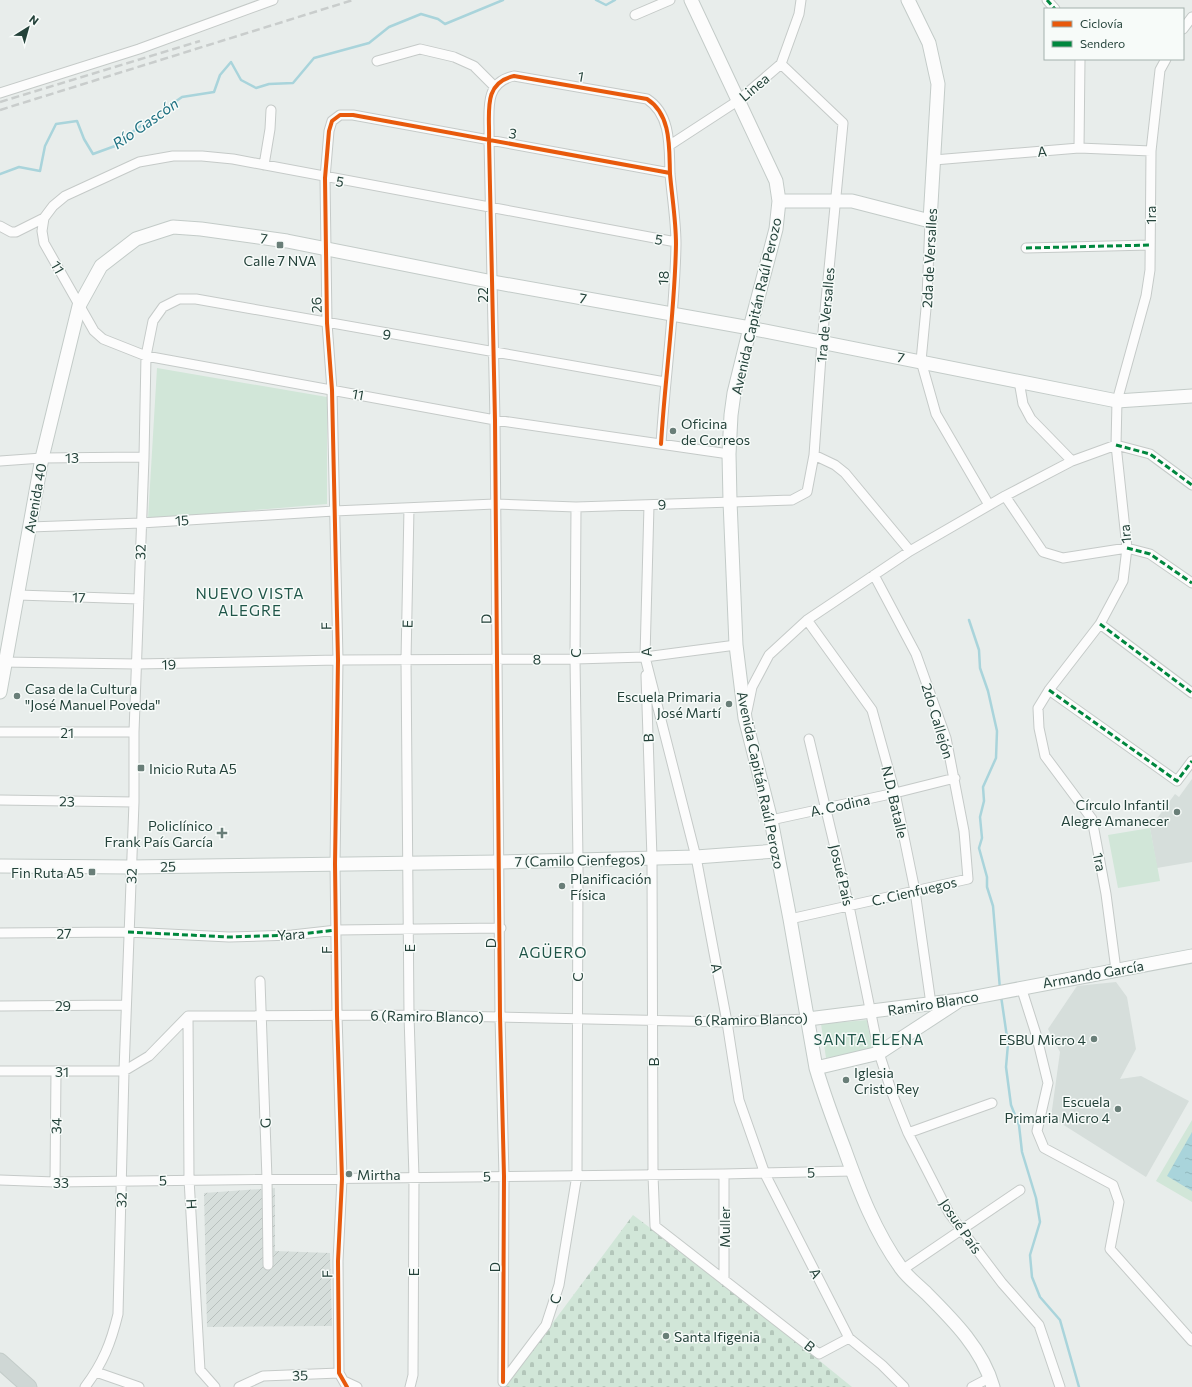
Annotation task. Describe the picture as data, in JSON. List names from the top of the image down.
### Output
{
  "streets": {
    "main road": [
      "7",
      "2da de Versalles",
      "Avenida Capitán Raúl Perozo",
      "Avenida 40",
      "7 (Camilo Cienfegos)",
      "25",
      "Armando García",
      "Ramiro Blanco",
      "6 (Ramiro Blanco)"
    ],
    "street": [
      "1",
      "Linea",
      "3",
      "A",
      "5",
      "1ra",
      "11",
      "18",
      "22",
      "26",
      "1ra de Versalles",
      "9",
      "13",
      "15",
      "32",
      "17",
      "D",
      "E",
      "F",
      "C",
      "8",
      "19",
      "2do Callejón",
      "21",
      "B",
      "23",
      "N.D. Batalle",
      "A. Codina",
      "Josué País",
      "C. Cienfuegos",
      "27",
      "Yara",
      "29",
      "31",
      "G",
      "34",
      "33",
      "H",
      "Muller",
      "35"
    ]
  },
  "crossings": [
    ["1", "18"],
    ["1", "22"],
    ["Linea", "18"],
    ["Linea", "Avenida Capitán Raúl Perozo"],
    ["Linea", "1ra de Versalles"],
    ["3", "18"],
    ["3", "22"],
    ["3", "26"],
    ["A", "5"],
    ["A", "1ra"],
    ["A", "2da de Versalles"],
    ["A", "9"],
    ["A", "8"],
    ["A", "B"],
    ["A", "7 (Camilo Cienfegos)"],
    ["A", "6 (Ramiro Blanco)"],
    ["5", "11"],
    ["5", "18"],
    ["5", "22"],
    ["5", "26"],
    ["5", "Avenida Capitán Raúl Perozo"],
    ["5", "32"],
    ["5", "D"],
    ["5", "E"],
    ["5", "F"],
    ["5", "C"],
    ["5", "B"],
    ["5", "G"],
    ["5", "33"],
    ["5", "H"],
    ["5", "Muller"],
    ["1ra", "7"],
    ["1ra", "Armando García"],
    ["7", "2da de Versalles"],
    ["7", "11"],
    ["7", "18"],
    ["7", "22"],
    ["7", "26"],
    ["7", "Avenida Capitán Raúl Perozo"],
    ["7", "1ra de Versalles"],
    ["7", "Avenida 40"],
    ["11", "18"],
    ["11", "22"],
    ["11", "26"],
    ["11", "Avenida Capitán Raúl Perozo"],
    ["11", "9"],
    ["11", "Avenida 40"],
    ["11", "32"],
    ["18", "9"],
    ["22", "9"],
    ["22", "D"],
    ["26", "9"],
    ["26", "15"],
    ["26", "F"],
    ["Avenida Capitán Raúl Perozo", "9"],
    ["Avenida Capitán Raúl Perozo", "8"],
    ["Avenida Capitán Raúl Perozo", "A. Codina"],
    ["Avenida Capitán Raúl Perozo", "7 (Camilo Cienfegos)"],
    ["Avenida Capitán Raúl Perozo", "C. Cienfuegos"],
    ["Avenida Capitán Raúl Perozo", "6 (Ramiro Blanco)"],
    ["1ra de Versalles", "9"],
    ["9", "15"],
    ["9", "32"],
    ["9", "D"],
    ["9", "E"],
    ["9", "F"],
    ["9", "C"],
    ["13", "Avenida 40"],
    ["13", "32"],
    ["Avenida 40", "15"],
    ["Avenida 40", "17"],
    ["Avenida 40", "19"],
    ["15", "32"],
    ["15", "F"],
    ["32", "17"],
    ["32", "19"],
    ["32", "21"],
    ["32", "23"],
    ["32", "25"],
    ["32", "27"],
    ["32", "Yara"],
    ["32", "29"],
    ["32", "31"],
    ["32", "33"],
    ["D", "C"],
    ["D", "8"],
    ["D", "7 (Camilo Cienfegos)"],
    ["D", "Yara"],
    ["D", "6 (Ramiro Blanco)"],
    ["E", "8"],
    ["E", "7 (Camilo Cienfegos)"],
    ["E", "Yara"],
    ["E", "6 (Ramiro Blanco)"],
    ["F", "8"],
    ["F", "19"],
    ["F", "7 (Camilo Cienfegos)"],
    ["F", "25"],
    ["F", "Yara"],
    ["F", "6 (Ramiro Blanco)"],
    ["F", "35"],
    ["C", "8"],
    ["C", "7 (Camilo Cienfegos)"],
    ["C", "6 (Ramiro Blanco)"],
    ["8", "19"],
    ["8", "B"],
    ["2do Callejón", "A. Codina"],
    ["2do Callejón", "C. Cienfuegos"],
    ["B", "7 (Camilo Cienfegos)"],
    ["B", "6 (Ramiro Blanco)"],
    ["B", "Muller"],
    ["N.D. Batalle", "A. Codina"],
    ["N.D. Batalle", "C. Cienfuegos"],
    ["N.D. Batalle", "Ramiro Blanco"],
    ["A. Codina", "Josué País"],
    ["7 (Camilo Cienfegos)", "25"],
    ["Josué País", "C. Cienfuegos"],
    ["Josué País", "Ramiro Blanco"],
    ["Josué País", "6 (Ramiro Blanco)"],
    ["27", "Yara"],
    ["Armando García", "Ramiro Blanco"],
    ["Ramiro Blanco", "6 (Ramiro Blanco)"],
    ["6 (Ramiro Blanco)", "G"],
    ["6 (Ramiro Blanco)", "H"],
    ["31", "34"],
    ["34", "33"]
  ],
  "districts": ["NUEVO VISTA ALEGRE", "AGÜERO", "SANTA ELENA"],
  "water": ["Río Gascón"],
  "places": {
    "transit": ["Calle 7 NVA", "Inicio Ruta A5", "Fin Ruta A5"],
    "other": [
      "Oficina de Correos",
      "Casa de la Cultura \"José Manuel Poveda\"",
      "Escuela Primaria José Martí",
      "Círculo Infantil Alegre Amanecer",
      "Planificación Física",
      "ESBU Micro 4",
      "Iglesia Cristo Rey",
      "Escuela Primaria Micro 4",
      "Mirtha",
      "Santa Ifigenia"
    ],
    "health": ["Policlínico Frank País García"]
  },
  "legend": ["Ciclovía", "Sendero"],
  "north": "top right"
}
